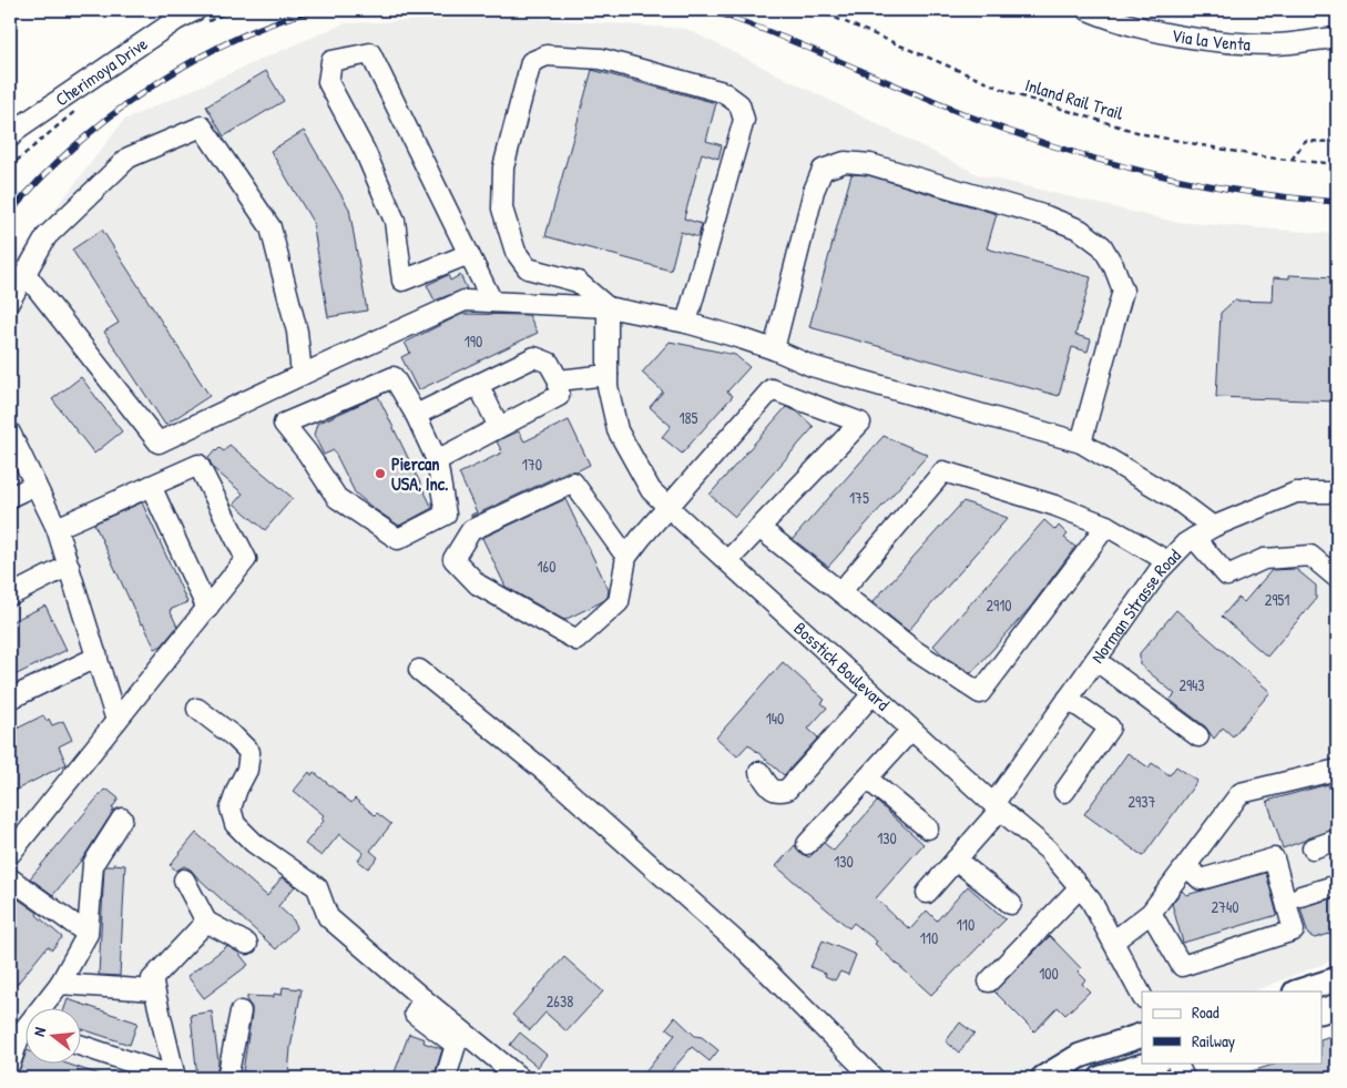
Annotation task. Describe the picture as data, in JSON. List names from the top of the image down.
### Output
{
  "streets": {
    "street": [
      "Via la Venta",
      "Cherimoya Drive",
      "Norman Strasse Road",
      "Bosstick Boulevard"
    ],
    "path": ["Inland Rail Trail"]
  },
  "crossings": [
    ["Norman Strasse Road", "Bosstick Boulevard"]
  ],
  "places": ["Piercan USA, Inc."],
  "house_numbers": [
    "190",
    "185",
    "170",
    "175",
    "160",
    "2951",
    "2910",
    "2943",
    "140",
    "2937",
    "130",
    "130",
    "2740",
    "110",
    "110",
    "100",
    "2638"
  ],
  "legend": ["Road", "Railway"],
  "north": "left"
}
